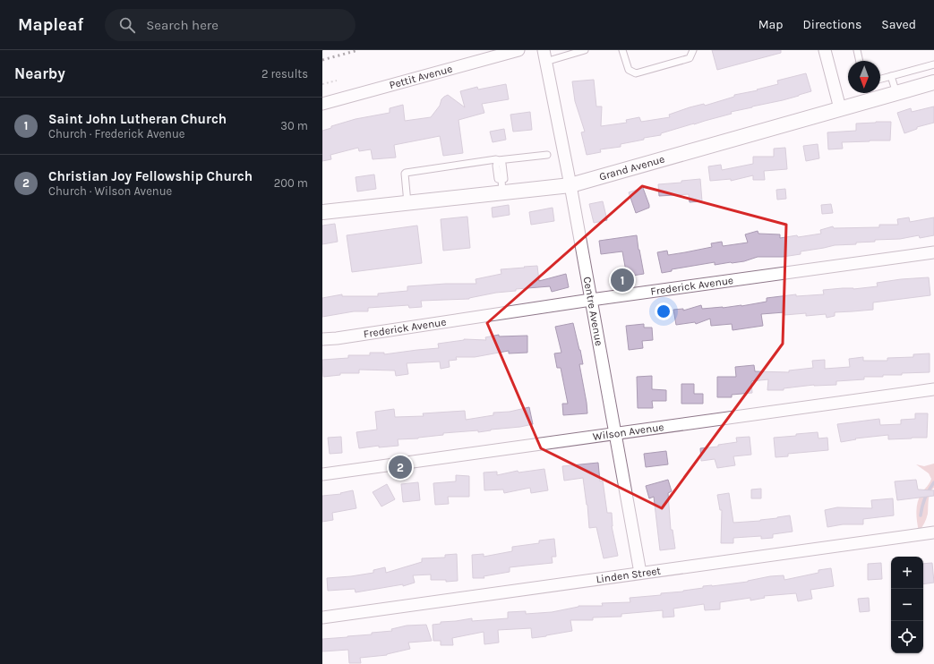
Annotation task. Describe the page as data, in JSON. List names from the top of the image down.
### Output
{
  "streets": {
    "street": [
      "Pettit Avenue",
      "Grand Avenue",
      "Frederick Avenue",
      "Centre Avenue",
      "Wilson Avenue",
      "Linden Street"
    ]
  },
  "crossings": [
    ["Grand Avenue", "Centre Avenue"],
    ["Frederick Avenue", "Centre Avenue"],
    ["Centre Avenue", "Wilson Avenue"],
    ["Centre Avenue", "Linden Street"]
  ],
  "north": "bottom",
  "page": {
    "header": "Mapleaf",
    "search": "Search here",
    "nav": ["Map", "Directions", "Saved"],
    "heading": ["Nearby", "2 results"],
    "list": [
      {
        "mark": "1",
        "name": "Saint John Lutheran Church",
        "note": "Church · Frederick Avenue",
        "value": "30 m"
      },
      {
        "mark": "2",
        "name": "Christian Joy Fellowship Church",
        "note": "Church · Wilson Avenue",
        "value": "200 m"
      }
    ],
    "pins": ["1", "2"],
    "map_buttons": ["+", "−"]
  }
}
